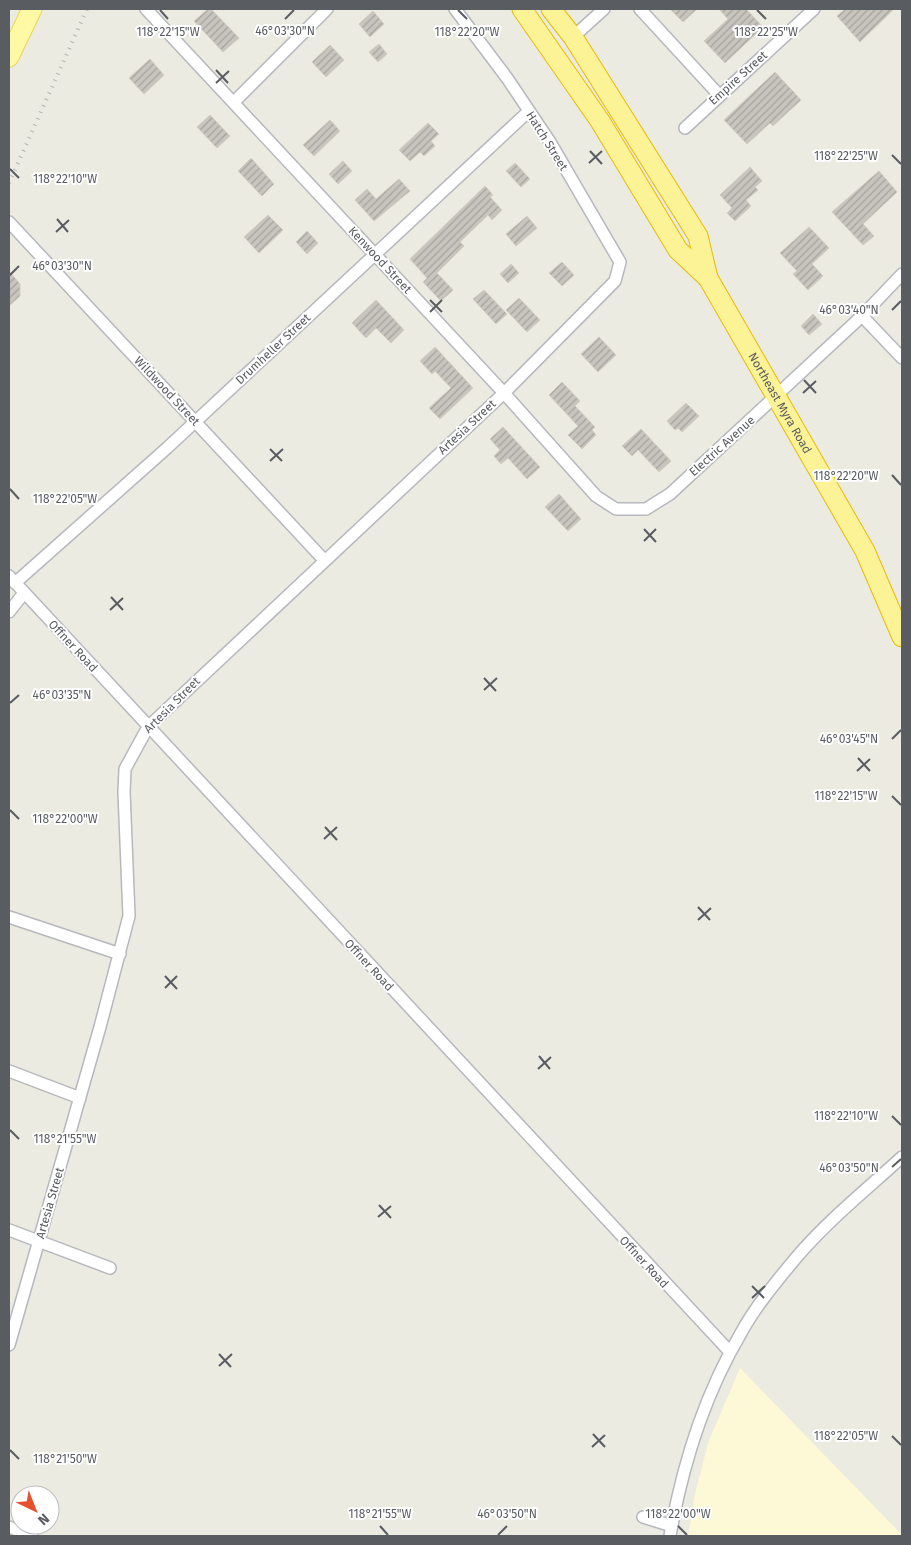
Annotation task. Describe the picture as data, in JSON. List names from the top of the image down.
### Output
{
  "streets": {
    "highway": ["Northeast Myra Road"],
    "street": [
      "Empire Street",
      "Hatch Street",
      "Kenwood Street",
      "Drumheller Street",
      "Wildwood Street",
      "Artesia Street",
      "Electric Avenue",
      "Offner Road"
    ]
  },
  "crossings": [
    ["Hatch Street", "Drumheller Street"],
    ["Hatch Street", "Artesia Street"],
    ["Kenwood Street", "Drumheller Street"],
    ["Kenwood Street", "Artesia Street"],
    ["Kenwood Street", "Electric Avenue"],
    ["Drumheller Street", "Wildwood Street"],
    ["Drumheller Street", "Offner Road"],
    ["Wildwood Street", "Artesia Street"],
    ["Northeast Myra Road", "Electric Avenue"],
    ["Artesia Street", "Offner Road"]
  ],
  "north": "bottom right",
  "coordinates": [
    "46°03'30\"N",
    "118°22'15\"W",
    "118°22'20\"W",
    "118°22'25\"W",
    "118°22'10\"W",
    "46°03'40\"N",
    "118°22'05\"W",
    "46°03'35\"N",
    "46°03'45\"N",
    "118°22'00\"W",
    "118°21'55\"W",
    "46°03'50\"N",
    "118°21'50\"W"
  ]
}
